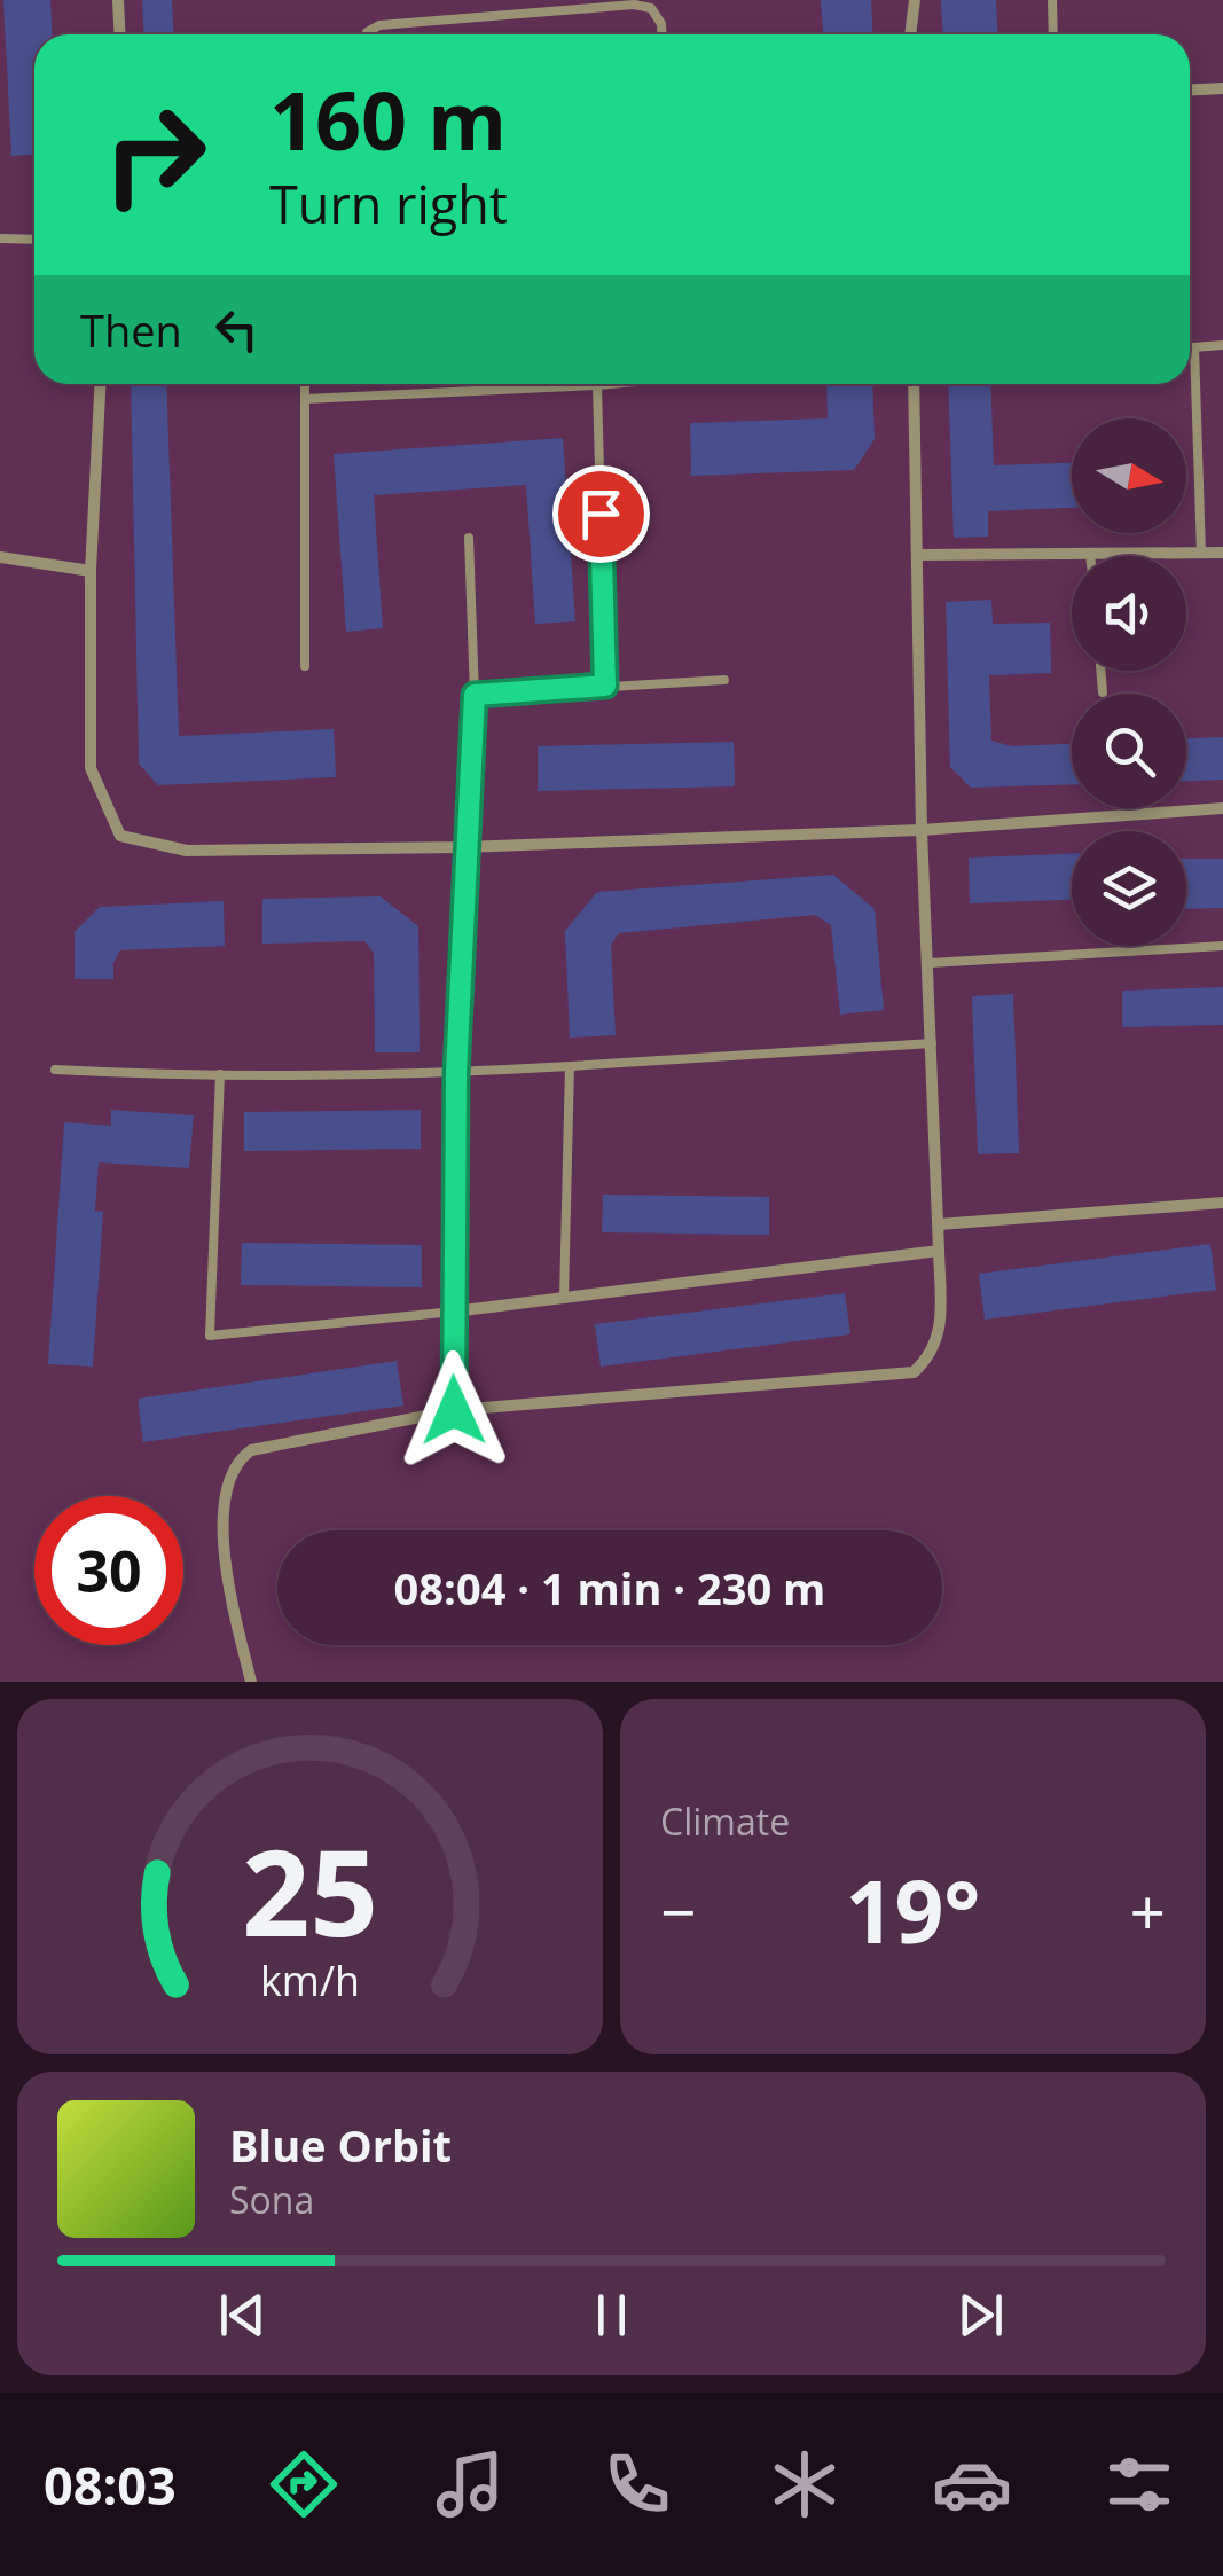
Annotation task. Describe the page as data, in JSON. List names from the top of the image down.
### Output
{
  "north": "right",
  "page": {
    "turn": ["160 m", "Turn right"],
    "then": "Then",
    "limit": "30",
    "trip": "08:04 · 1 min · 230 m",
    "tile": "Climate",
    "heat": ["−", "19°", "+"],
    "song": ["Blue Orbit", "Sona"],
    "tabs": "08:03",
    "gauge": ["25", "km/h"]
  }
}
